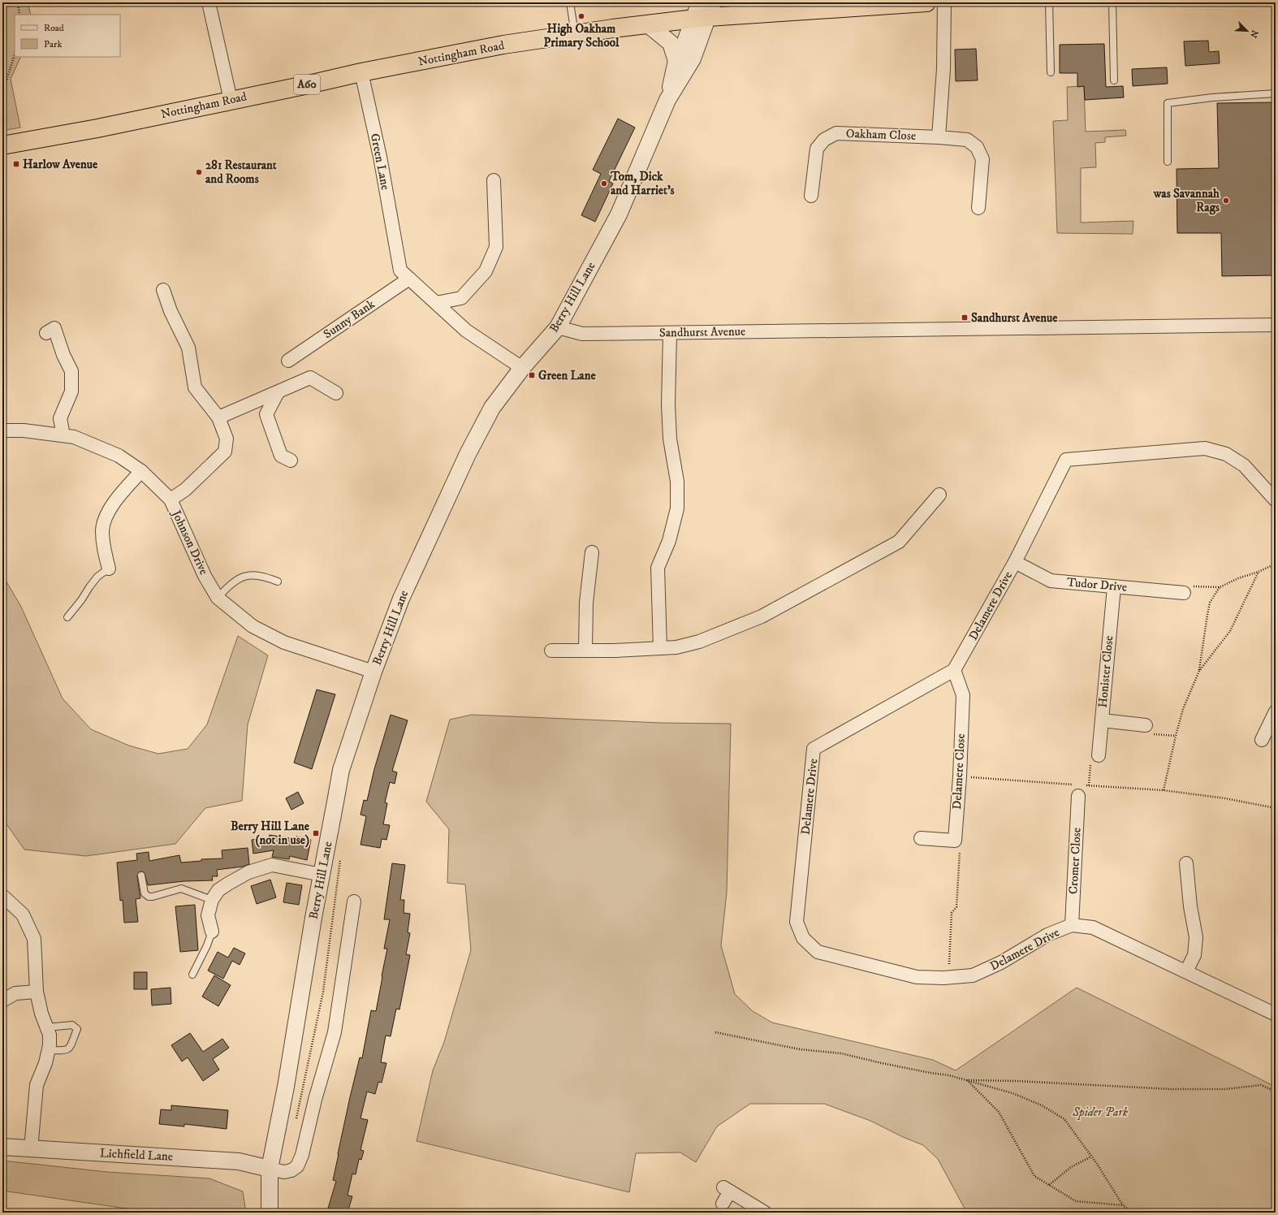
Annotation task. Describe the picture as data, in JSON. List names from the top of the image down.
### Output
{
  "streets": {
    "highway": ["Nottingham Road", "A60"],
    "street": [
      "Oakham Close",
      "Green Lane",
      "Berry Hill Lane",
      "Sunny Bank",
      "Sandhurst Avenue",
      "Johnson Drive",
      "Tudor Drive",
      "Delamere Drive",
      "Honister Close",
      "Delamere Close",
      "Cromer Close",
      "Lichfield Lane"
    ]
  },
  "crossings": [
    ["Nottingham Road", "Green Lane"],
    ["Nottingham Road", "Berry Hill Lane"],
    ["Green Lane", "Berry Hill Lane"],
    ["Green Lane", "Sunny Bank"],
    ["Berry Hill Lane", "Sandhurst Avenue"],
    ["Berry Hill Lane", "Johnson Drive"],
    ["Berry Hill Lane", "Lichfield Lane"],
    ["Tudor Drive", "Delamere Drive"],
    ["Tudor Drive", "Honister Close"],
    ["Delamere Drive", "Delamere Close"],
    ["Delamere Drive", "Cromer Close"]
  ],
  "parks": ["Spider Park"],
  "places": {
    "other": [
      "High Oakham Primary School",
      "281 Restaurant and Rooms",
      "Tom, Dick and Harriet's",
      "was Savannah Rags"
    ],
    "transit": [
      "Harlow Avenue",
      "Sandhurst Avenue",
      "Green Lane",
      "Berry Hill Lane (not in use)"
    ]
  },
  "legend": ["Road", "Park"],
  "north": "bottom right"
}
